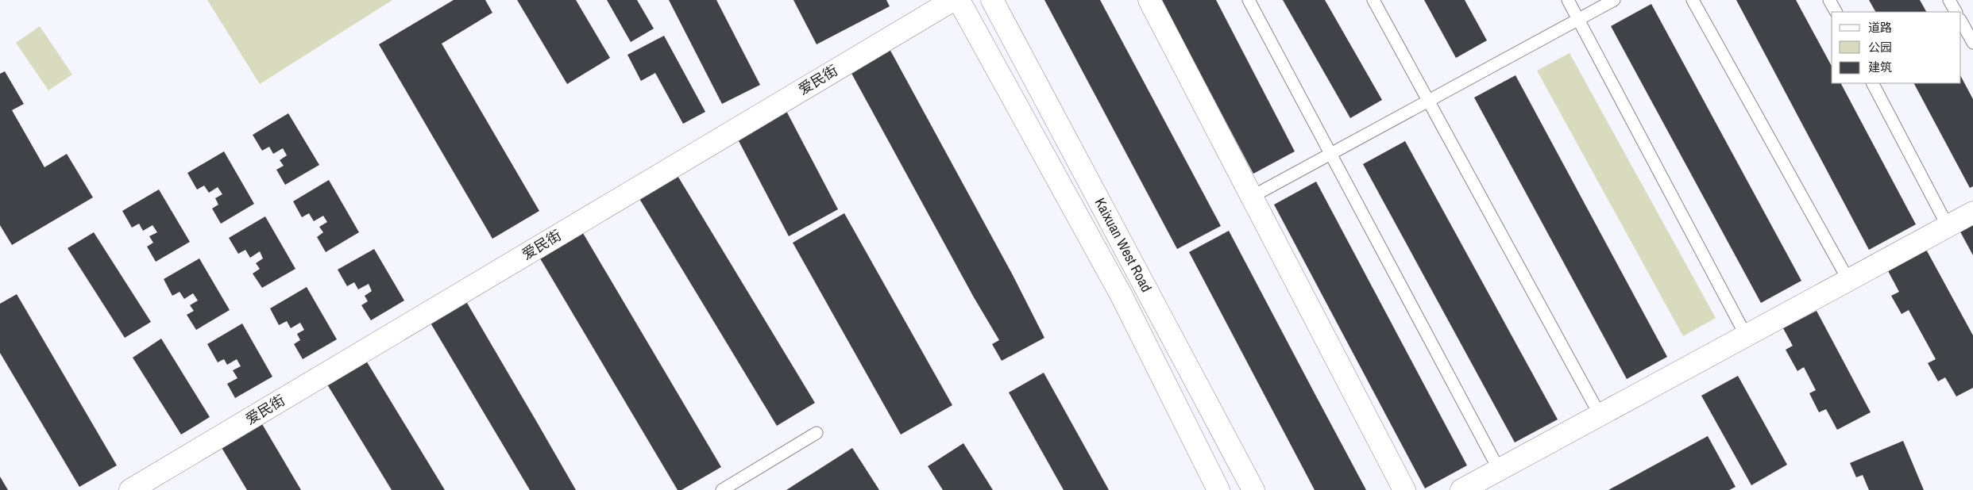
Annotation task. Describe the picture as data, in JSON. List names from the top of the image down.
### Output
{
  "streets": {
    "street": ["爱民街", "Kaixuan West Road"]
  },
  "legend": ["道路", "公园", "建筑"]
}
